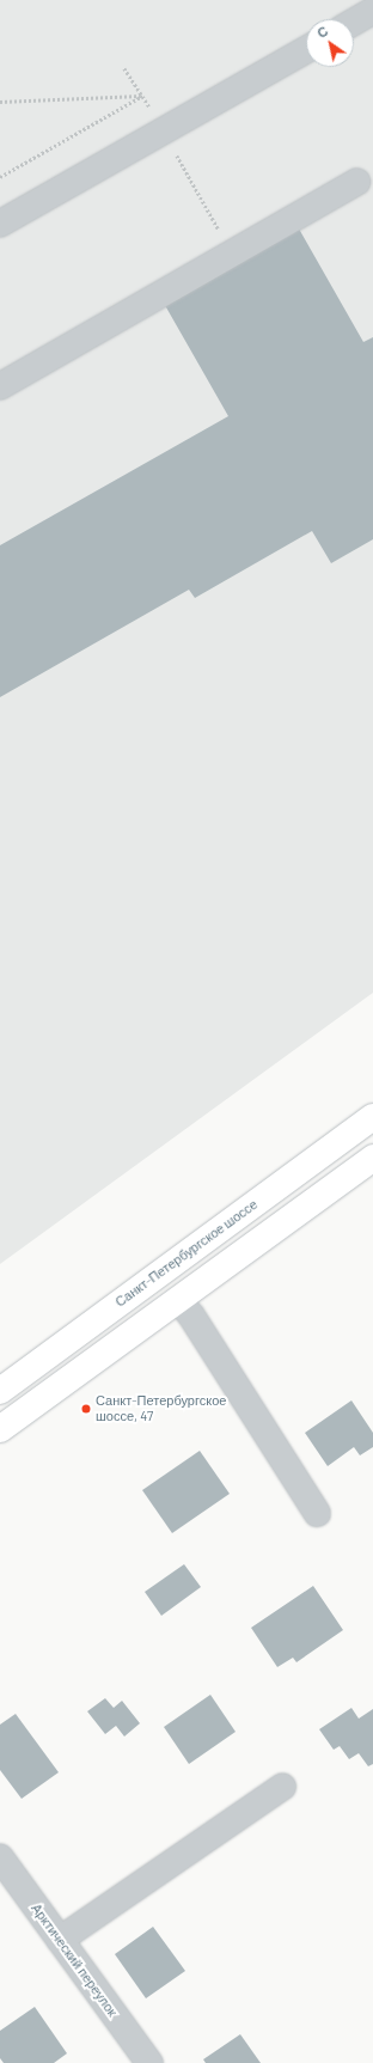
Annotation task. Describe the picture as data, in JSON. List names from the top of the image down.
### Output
{
  "streets": {
    "main road": ["Санкт-Петербургское шоссе"],
    "street": ["Арктический переулок"]
  },
  "places": ["Санкт-Петербургское шоссе, 47"],
  "north": "top left"
}
